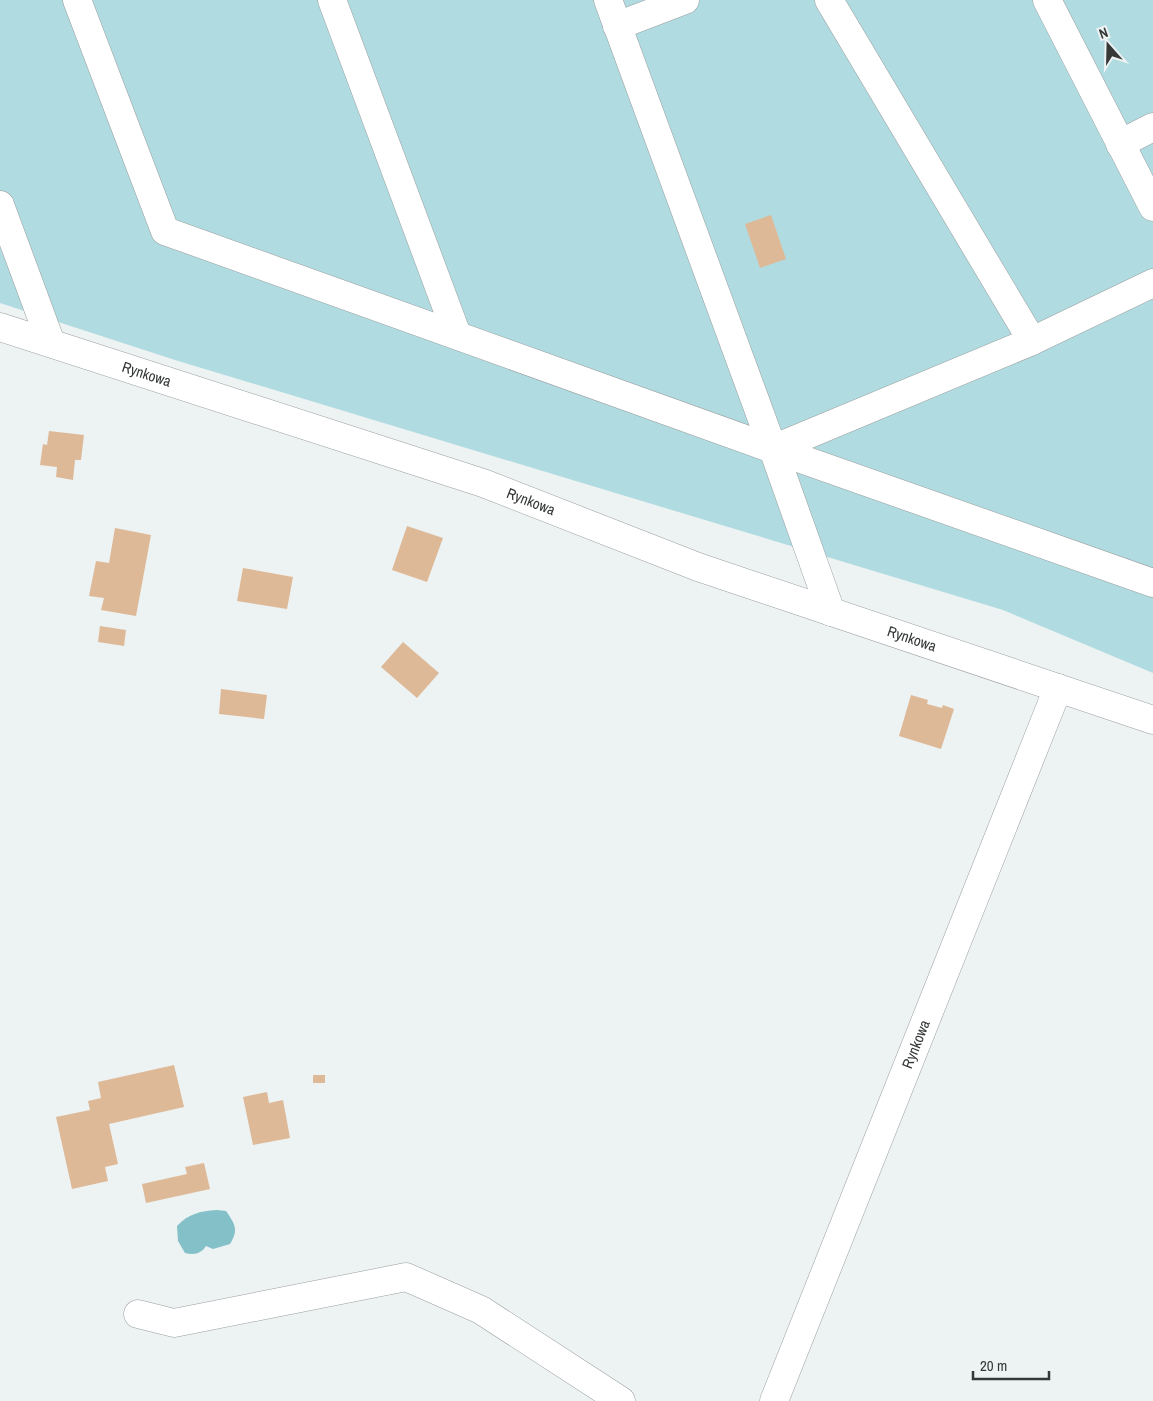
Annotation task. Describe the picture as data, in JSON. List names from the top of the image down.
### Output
{
  "streets": {
    "street": ["Rynkowa"]
  },
  "scale_bar": "20 m",
  "north": "top"
}
